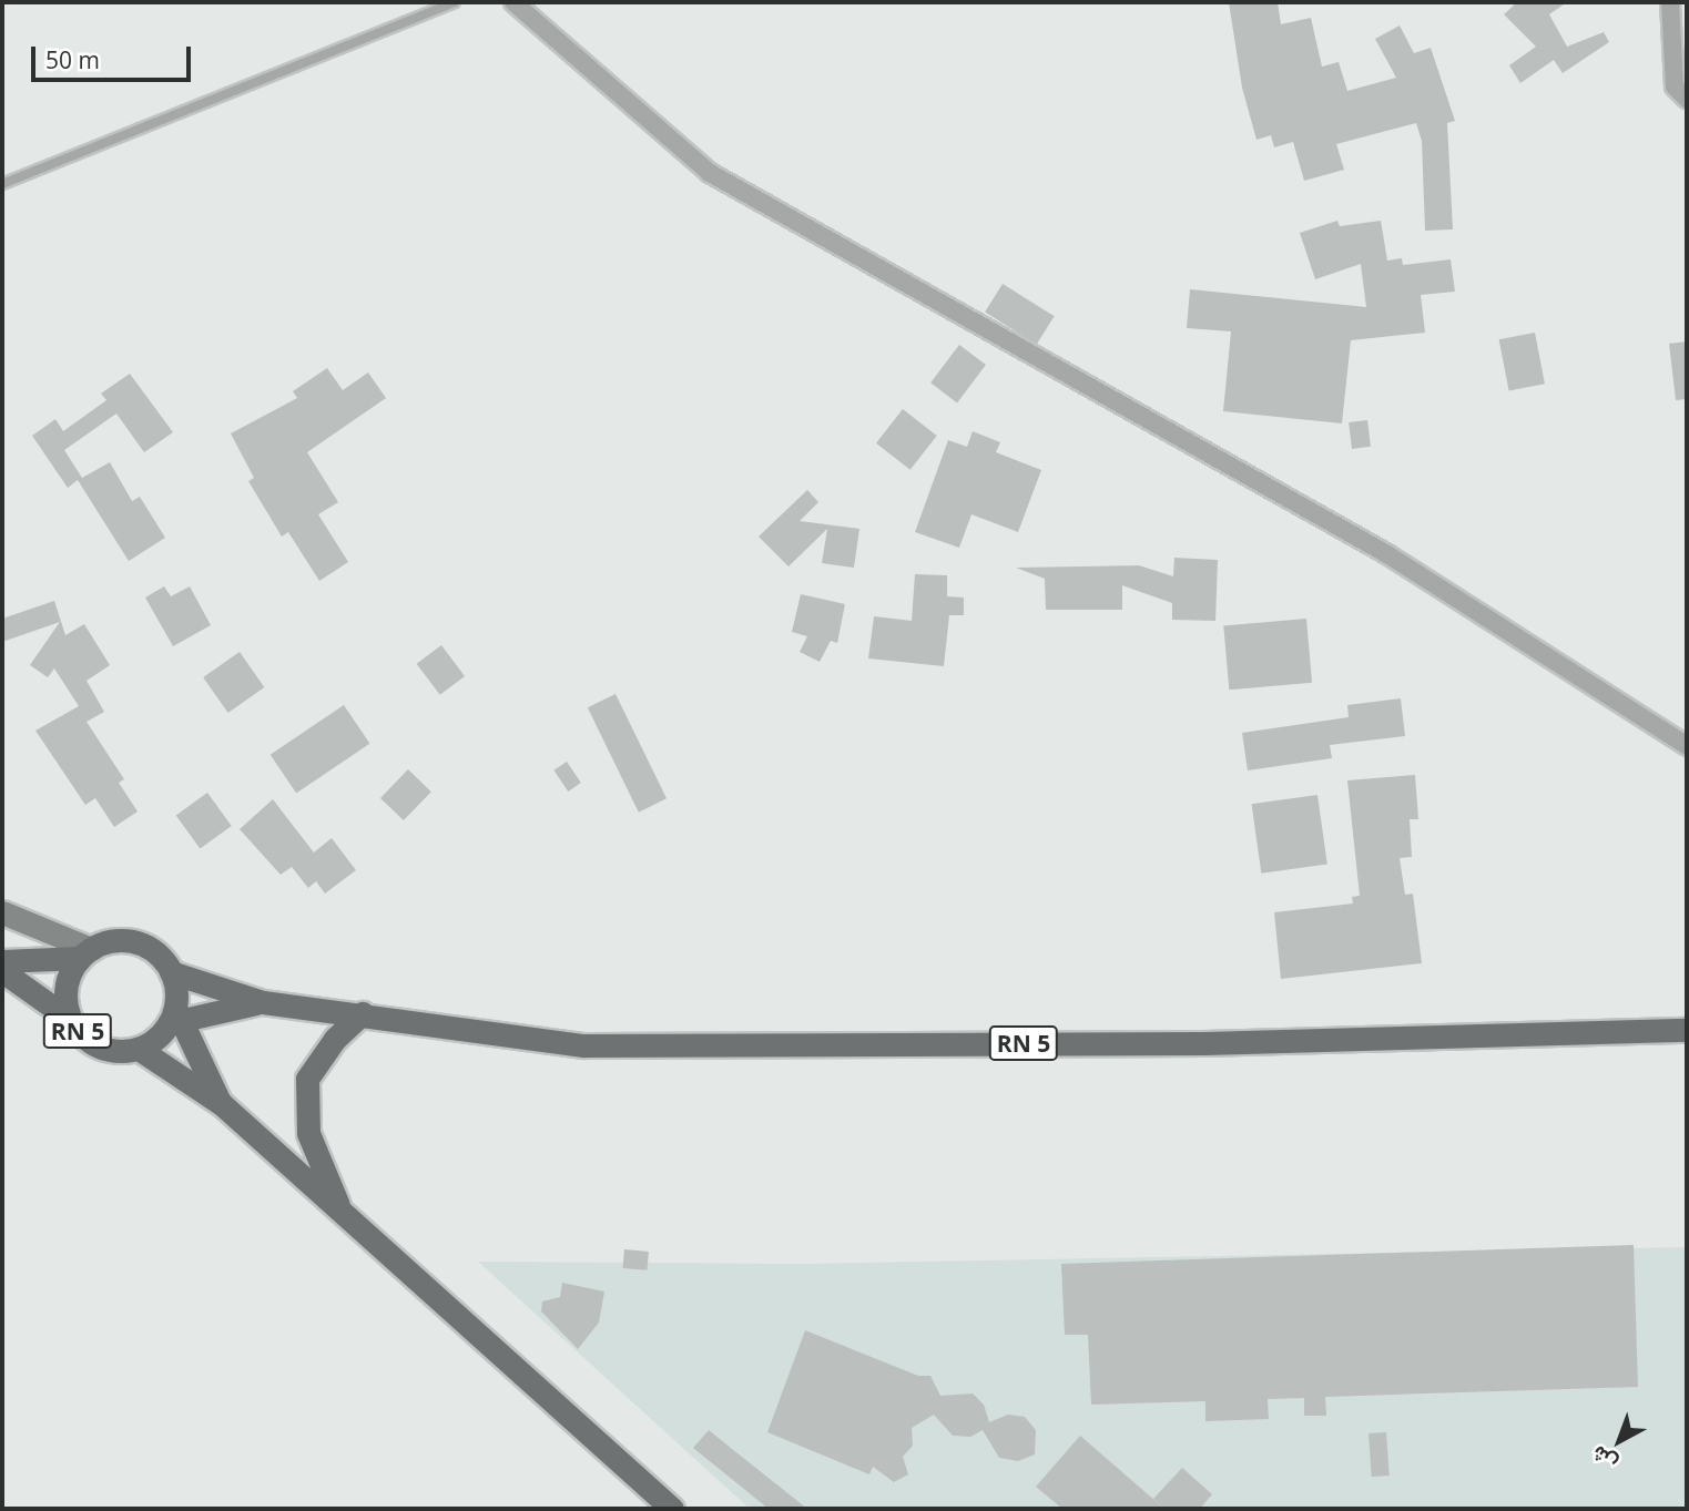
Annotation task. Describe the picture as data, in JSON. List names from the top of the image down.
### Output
{
  "streets": {
    "main road": ["RN 5"]
  },
  "scale_bar": "50 m",
  "north": "bottom left"
}
